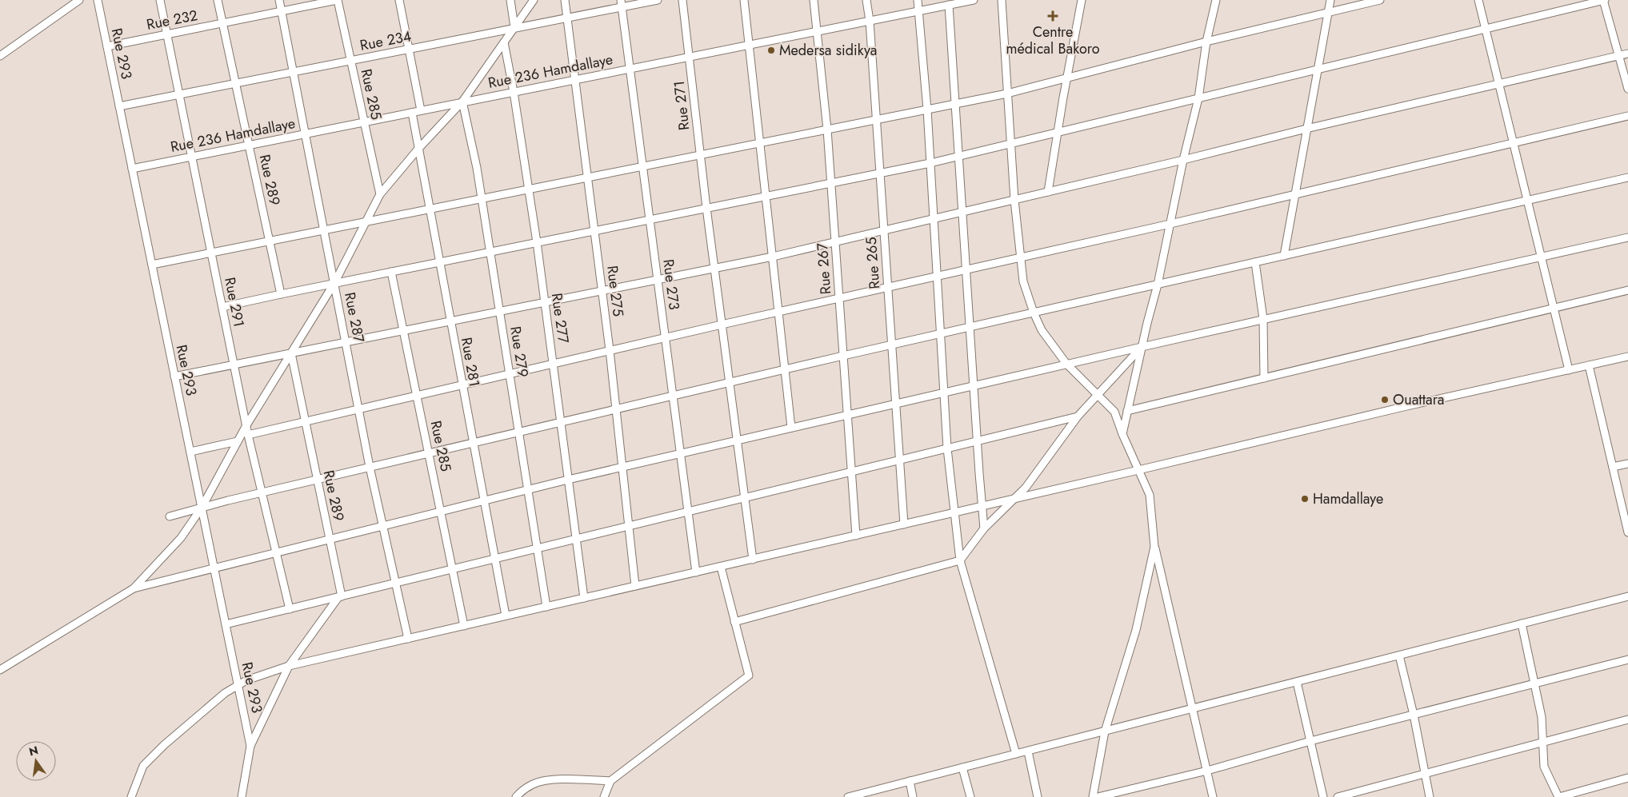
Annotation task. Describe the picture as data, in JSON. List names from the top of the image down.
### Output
{
  "streets": {
    "street": [
      "Rue 232",
      "Rue 234",
      "Rue 293",
      "Rue 236 Hamdallaye",
      "Rue 285",
      "Rue 271",
      "Rue 289",
      "Rue 265",
      "Rue 267",
      "Rue 273",
      "Rue 275",
      "Rue 291",
      "Rue 287",
      "Rue 277",
      "Rue 279",
      "Rue 281"
    ]
  },
  "crossings": [
    ["Rue 232", "Rue 293"],
    ["Rue 232", "Rue 285"],
    ["Rue 232", "Rue 289"],
    ["Rue 232", "Rue 291"],
    ["Rue 232", "Rue 287"],
    ["Rue 234", "Rue 293"],
    ["Rue 234", "Rue 285"],
    ["Rue 234", "Rue 289"],
    ["Rue 234", "Rue 273"],
    ["Rue 234", "Rue 275"],
    ["Rue 234", "Rue 291"],
    ["Rue 234", "Rue 287"],
    ["Rue 293", "Rue 236 Hamdallaye"],
    ["Rue 236 Hamdallaye", "Rue 285"],
    ["Rue 236 Hamdallaye", "Rue 271"],
    ["Rue 236 Hamdallaye", "Rue 289"],
    ["Rue 236 Hamdallaye", "Rue 265"],
    ["Rue 236 Hamdallaye", "Rue 267"],
    ["Rue 236 Hamdallaye", "Rue 273"],
    ["Rue 236 Hamdallaye", "Rue 275"],
    ["Rue 236 Hamdallaye", "Rue 291"],
    ["Rue 236 Hamdallaye", "Rue 287"],
    ["Rue 236 Hamdallaye", "Rue 277"],
    ["Rue 236 Hamdallaye", "Rue 279"],
    ["Rue 236 Hamdallaye", "Rue 281"]
  ],
  "places": {
    "health": ["Centre médical Bakoro"],
    "other": ["Medersa sidikya", "Ouattara", "Hamdallaye"]
  },
  "north": "top"
}
